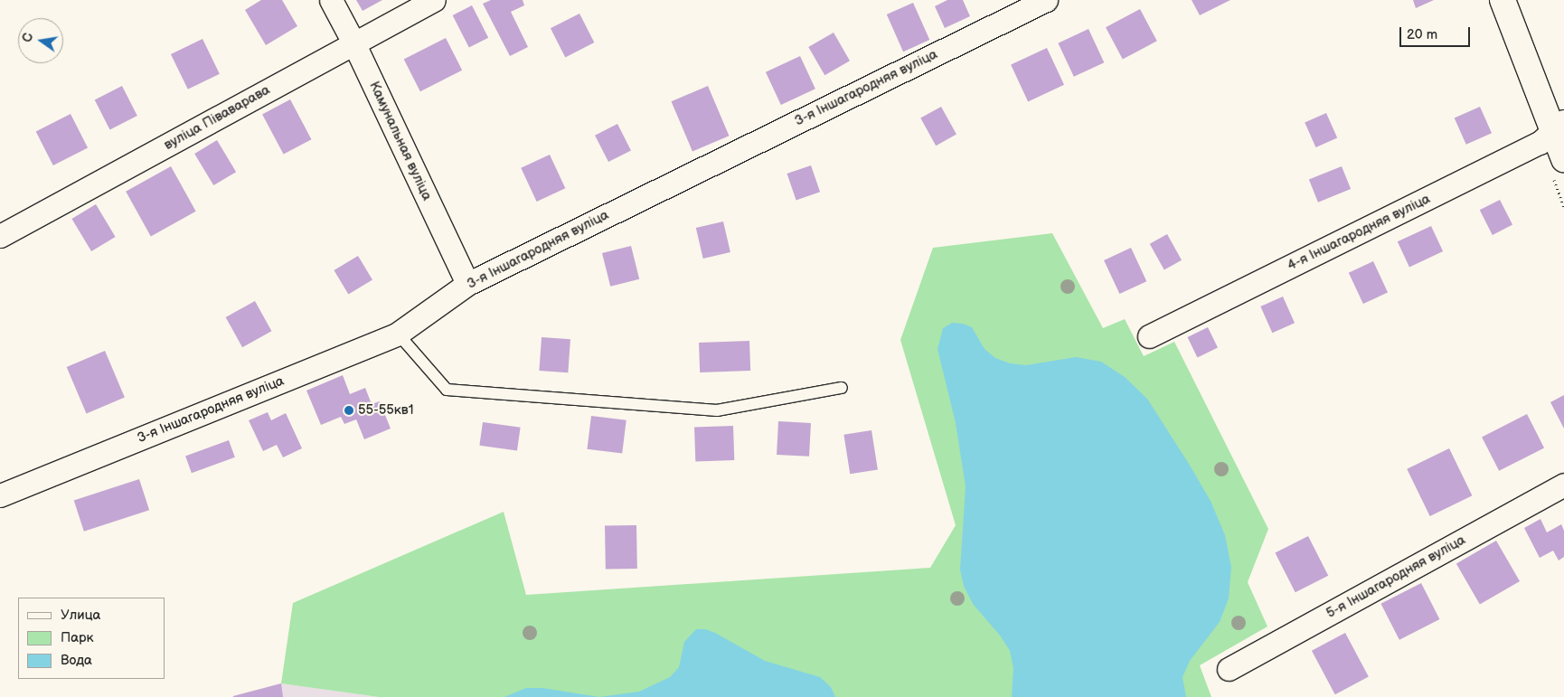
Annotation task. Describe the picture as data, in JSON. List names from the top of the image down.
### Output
{
  "streets": {
    "street": [
      "3-я Іншагародняя вуліца",
      "вуліца Піваварава",
      "Камунальная вуліца",
      "4-я Іншагародняя вуліца",
      "5-я Іншагародняя вуліца"
    ]
  },
  "crossings": [
    ["3-я Іншагародняя вуліца", "Камунальная вуліца"],
    ["вуліца Піваварава", "Камунальная вуліца"]
  ],
  "places": ["55-55кв1"],
  "legend": ["Улица", "Парк", "Вода"],
  "scale_bar": "20 m",
  "north": "left"
}
